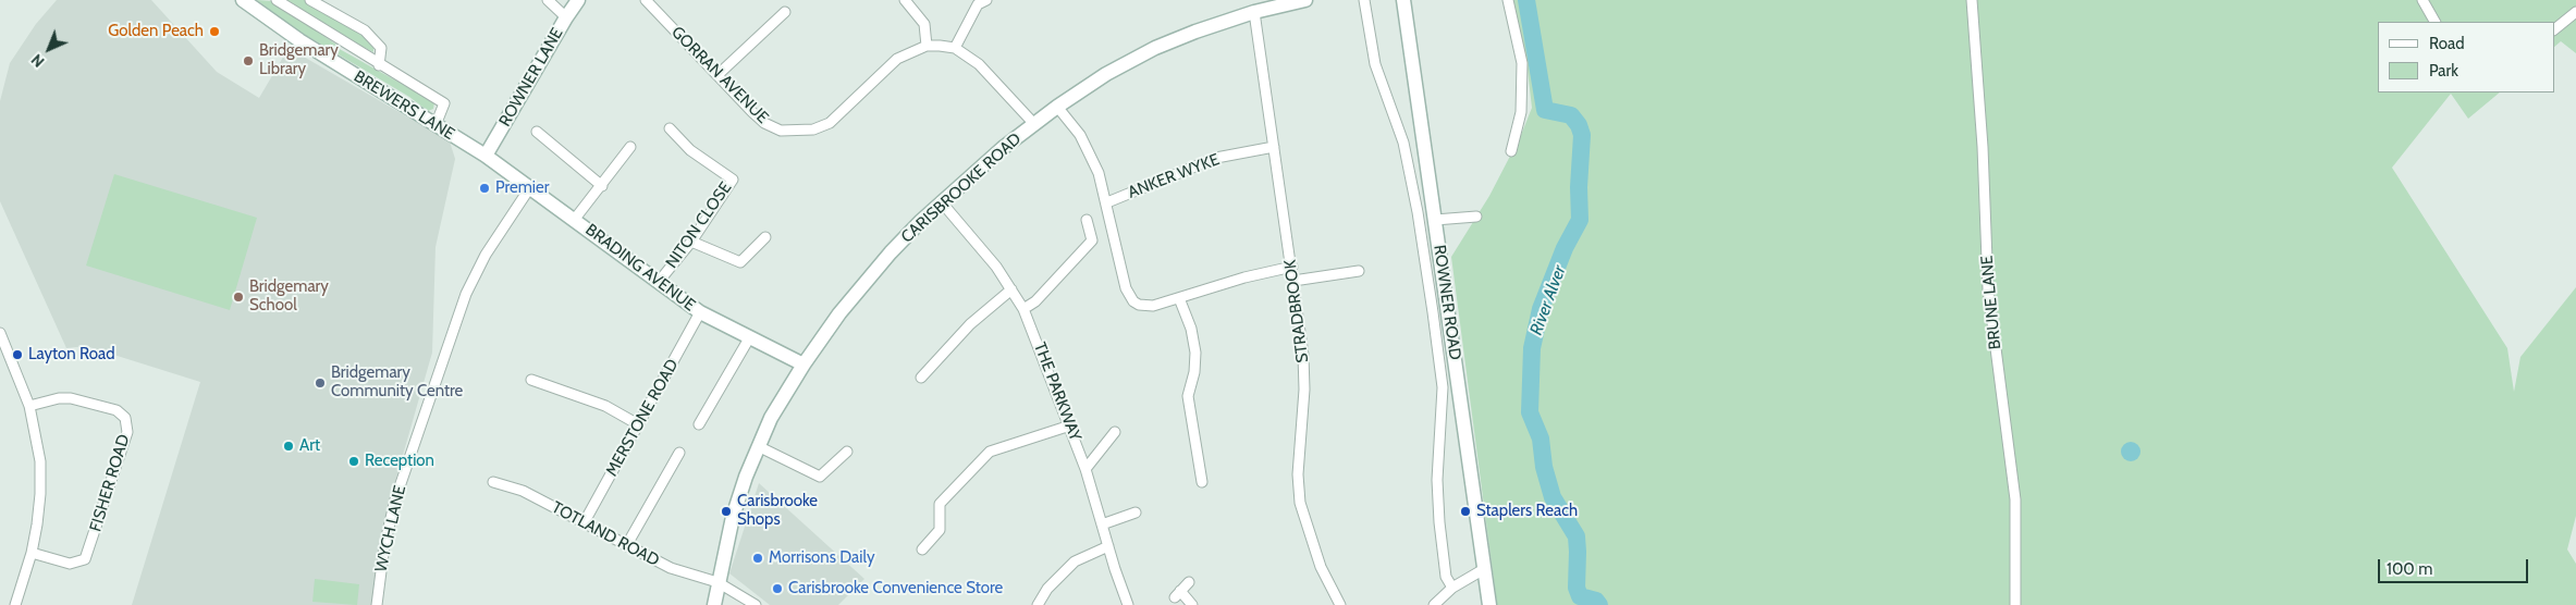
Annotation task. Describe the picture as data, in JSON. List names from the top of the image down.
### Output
{
  "streets": {
    "street": [
      "GORRAN AVENUE",
      "ROWNER LANE",
      "BREWERS LANE",
      "ANKER WYKE",
      "CARISBROOKE ROAD",
      "NITON CLOSE",
      "BRADING AVENUE",
      "ROWNER ROAD",
      "BRUNE LANE",
      "STRADBROOK",
      "THE PARKWAY",
      "MERSTONE ROAD",
      "FISHER ROAD",
      "WYCH LANE",
      "TOTLAND ROAD"
    ]
  },
  "crossings": [
    ["GORRAN AVENUE", "CARISBROOKE ROAD"],
    ["ROWNER LANE", "BREWERS LANE"],
    ["ROWNER LANE", "BRADING AVENUE"],
    ["BREWERS LANE", "BRADING AVENUE"],
    ["ANKER WYKE", "STRADBROOK"],
    ["CARISBROOKE ROAD", "BRADING AVENUE"],
    ["CARISBROOKE ROAD", "STRADBROOK"],
    ["CARISBROOKE ROAD", "THE PARKWAY"],
    ["CARISBROOKE ROAD", "TOTLAND ROAD"],
    ["NITON CLOSE", "BRADING AVENUE"],
    ["BRADING AVENUE", "MERSTONE ROAD"],
    ["BRADING AVENUE", "WYCH LANE"],
    ["MERSTONE ROAD", "TOTLAND ROAD"]
  ],
  "water": ["River Alver"],
  "places": [
    "Golden Peach",
    "Bridgemary Library",
    "Premier",
    "Bridgemary School",
    "Layton Road",
    "Bridgemary Community Centre",
    "Art",
    "Reception",
    "Carisbrooke Shops",
    "Staplers Reach",
    "Morrisons Daily",
    "Carisbrooke Convenience Store"
  ],
  "legend": ["Road", "Park"],
  "scale_bar": "100 m",
  "north": "bottom left"
}
